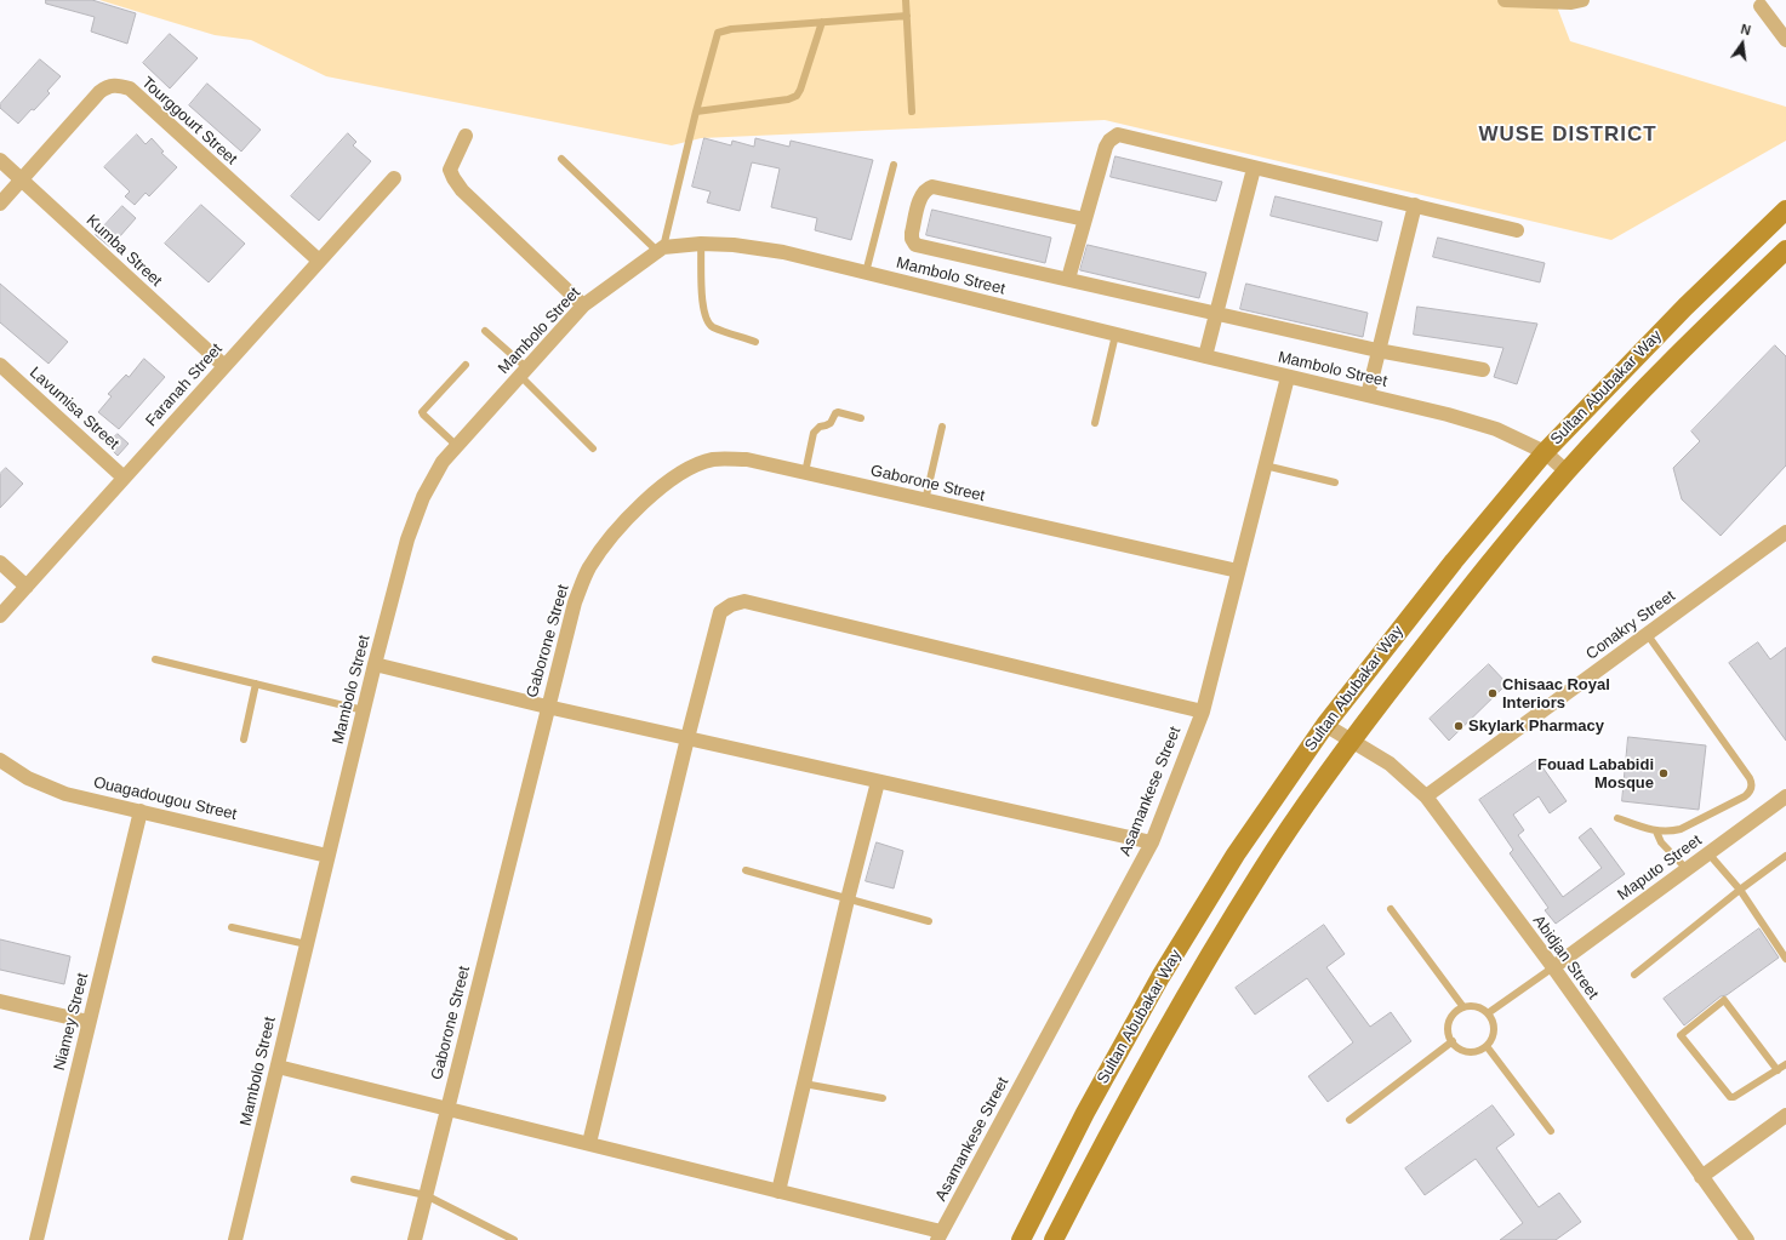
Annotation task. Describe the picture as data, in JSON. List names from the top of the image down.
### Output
{
  "streets": {
    "main road": ["Sultan Abubakar Way"],
    "street": [
      "Tourggourt Street",
      "Kumba Street",
      "Mambolo Street",
      "Faranah Street",
      "Lavumisa Street",
      "Gaborone Street",
      "Conakry Street",
      "Asamankese Street",
      "Ouagadougou Street",
      "Maputo Street",
      "Abidjan Street",
      "Niamey Street"
    ]
  },
  "crossings": [
    ["Tourggourt Street", "Kumba Street"],
    ["Tourggourt Street", "Faranah Street"],
    ["Kumba Street", "Faranah Street"],
    ["Mambolo Street", "Sultan Abubakar Way"],
    ["Mambolo Street", "Asamankese Street"],
    ["Mambolo Street", "Ouagadougou Street"],
    ["Faranah Street", "Lavumisa Street"],
    ["Sultan Abubakar Way", "Abidjan Street"],
    ["Gaborone Street", "Asamankese Street"],
    ["Conakry Street", "Abidjan Street"],
    ["Ouagadougou Street", "Niamey Street"],
    ["Maputo Street", "Abidjan Street"]
  ],
  "districts": ["WUSE DISTRICT"],
  "places": ["Chisaac Royal Interiors", "Skylark Pharmacy", "Fouad Lababidi Mosque"],
  "north": "top"
}
